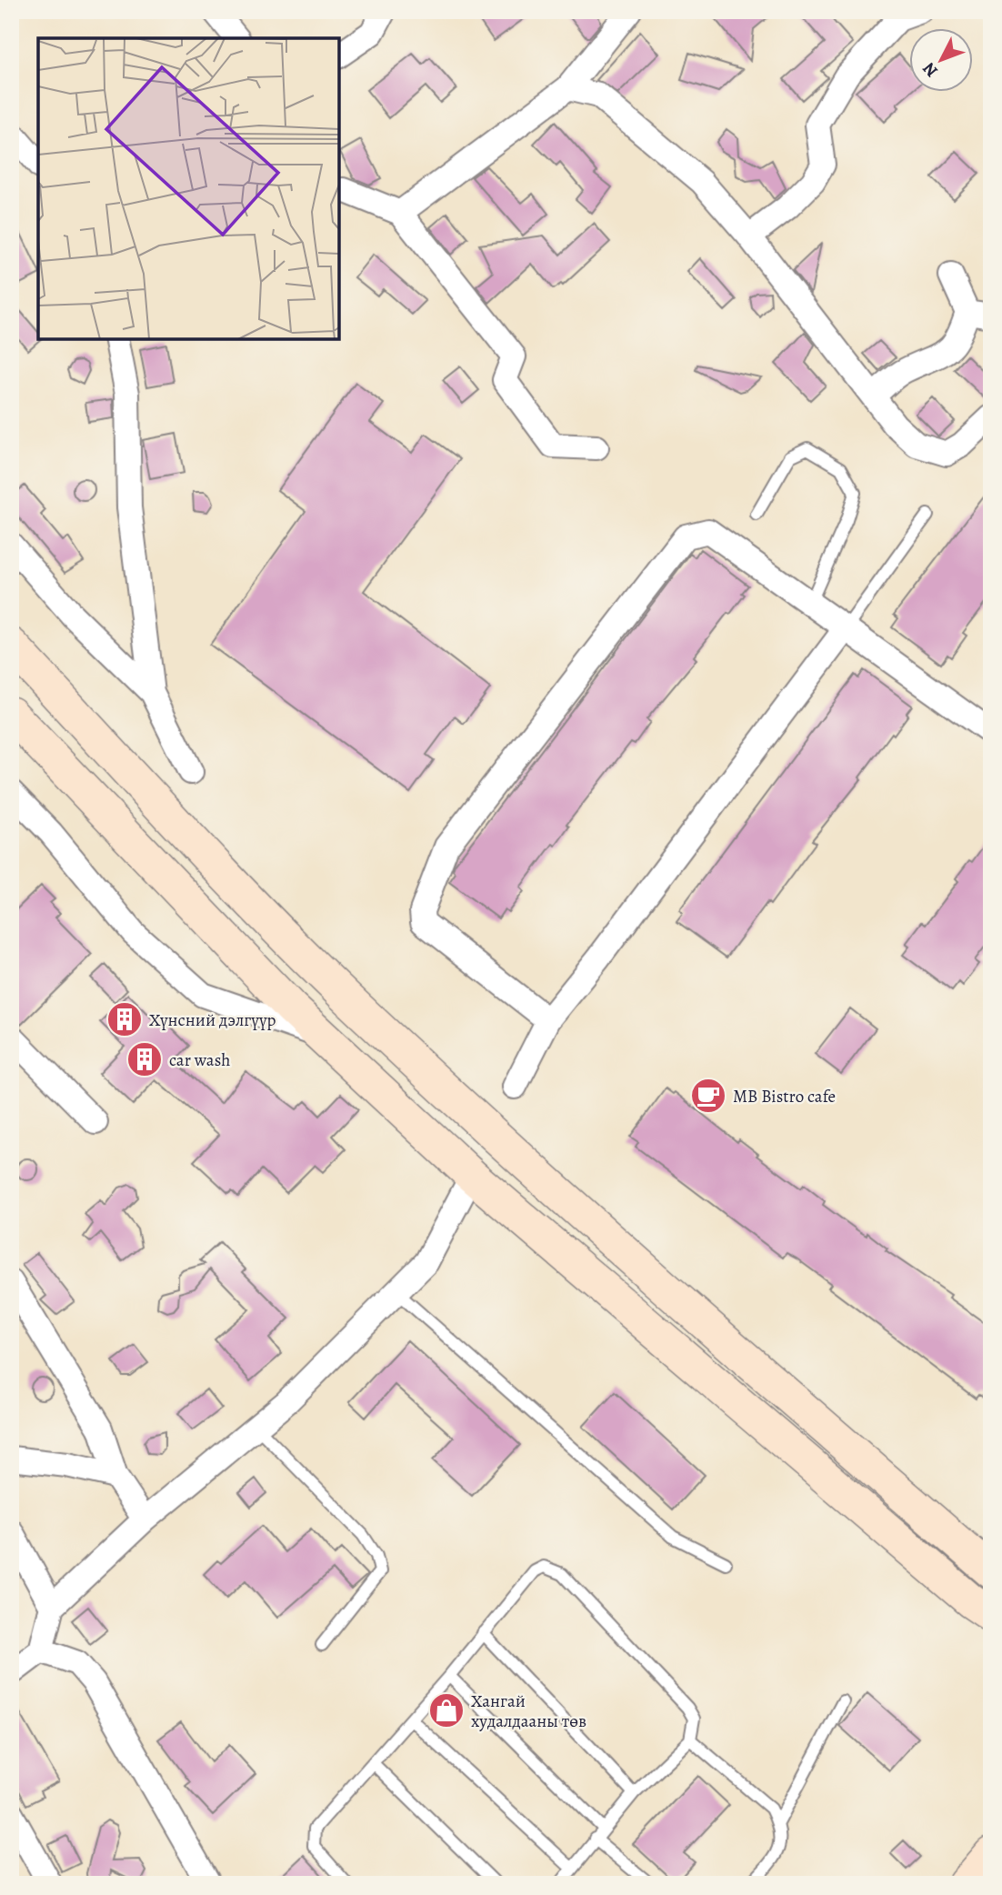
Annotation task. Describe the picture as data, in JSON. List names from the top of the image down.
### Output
{
  "places": {
    "building": ["Хүнсний дэлгүүр", "car wash"],
    "cafe": ["MB Bistro cafe"],
    "shop": ["Хангай худалдааны төв"]
  },
  "north": "bottom left"
}
